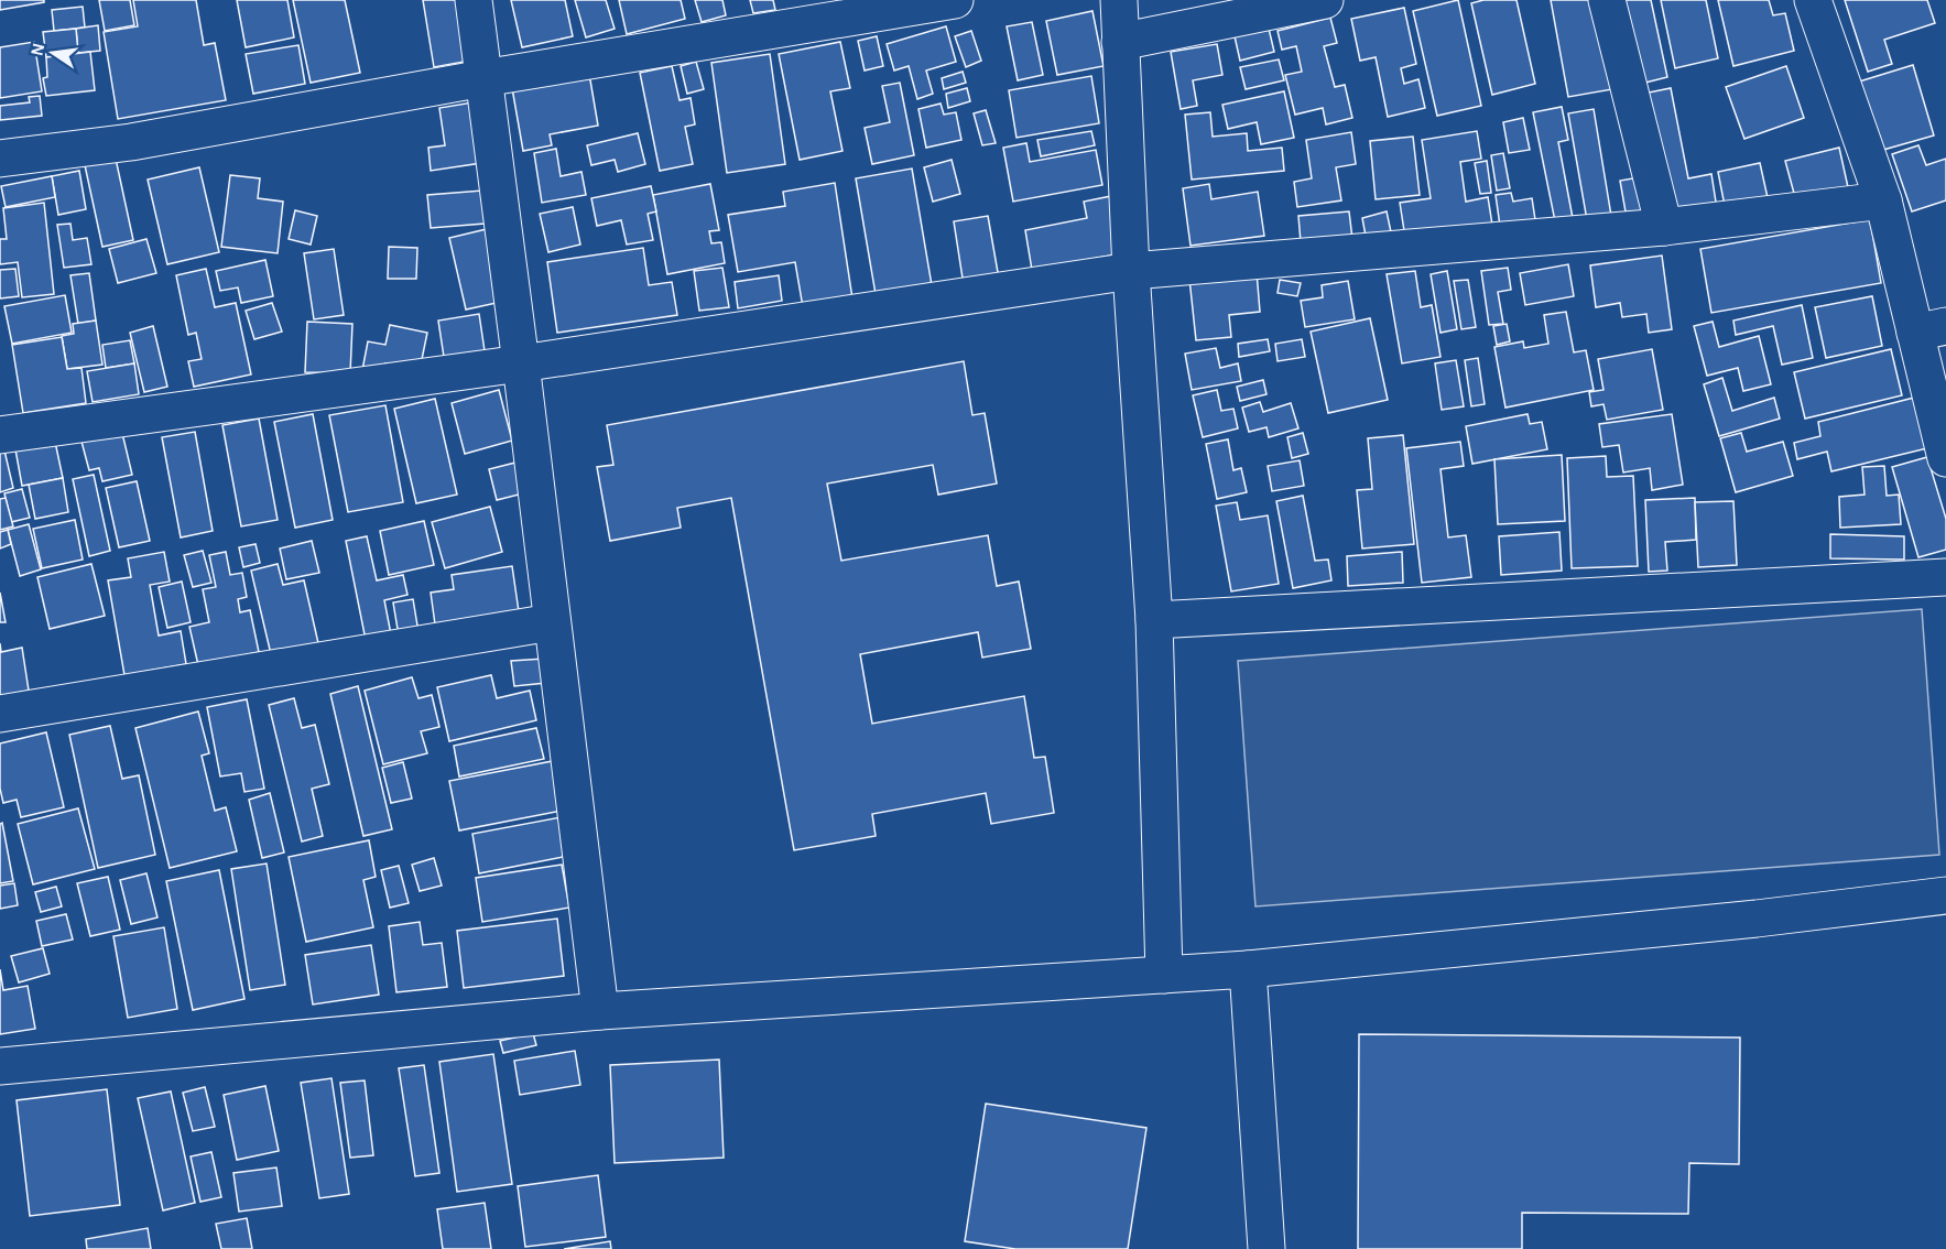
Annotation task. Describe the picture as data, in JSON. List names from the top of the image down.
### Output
{
  "north": "left"
}
